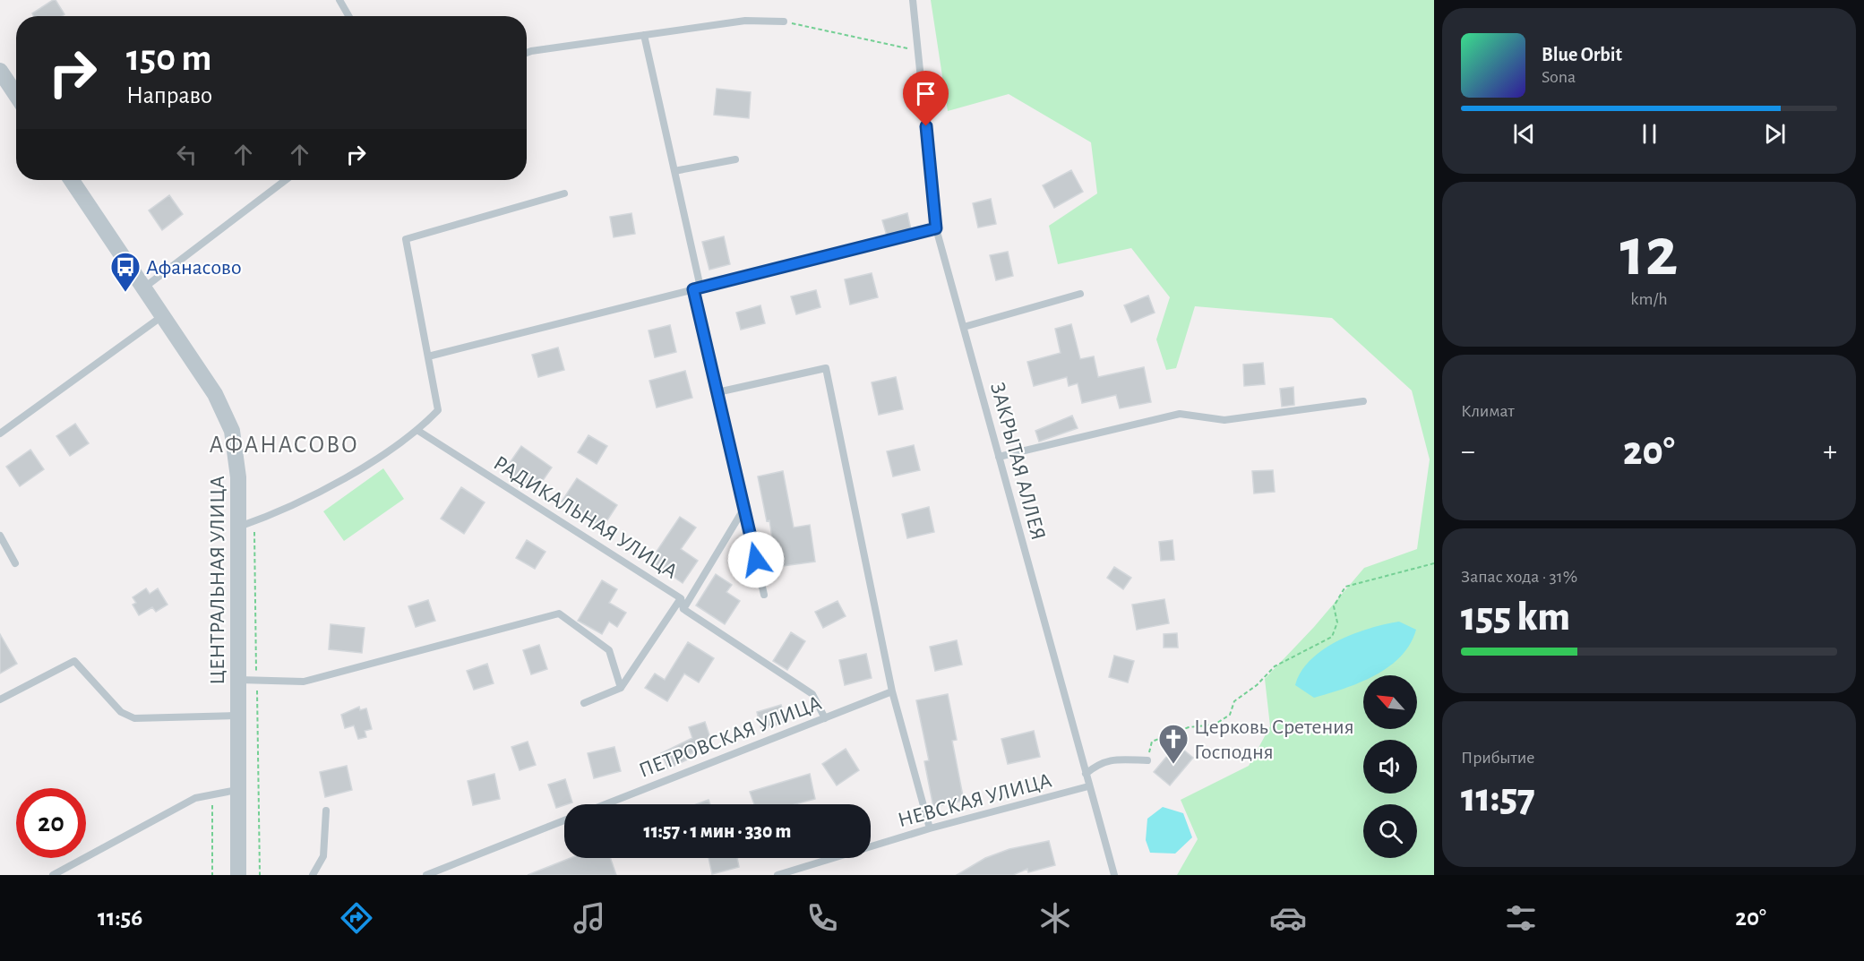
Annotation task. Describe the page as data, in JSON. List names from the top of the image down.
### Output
{
  "streets": {
    "street": ["ЦЕНТРАЛЬНАЯ УЛИЦА"],
    "lane": [
      "ЗАКРЫТАЯ АЛЛЕЯ",
      "РАДИКАЛЬНАЯ УЛИЦА",
      "ПЕТРОВСКАЯ УЛИЦА",
      "НЕВСКАЯ УЛИЦА"
    ]
  },
  "crossings": [
    ["ЗАКРЫТАЯ АЛЛЕЯ", "НЕВСКАЯ УЛИЦА"],
    ["РАДИКАЛЬНАЯ УЛИЦА", "ПЕТРОВСКАЯ УЛИЦА"]
  ],
  "districts": ["АФАНАСОВО"],
  "places": {
    "bus stop": ["Афанасово"],
    "church": ["Церковь Сретения Господня"]
  },
  "north": "top left",
  "page": {
    "turn": ["150 m", "Направо"],
    "song": ["Blue Orbit", "Sona"],
    "tile": [
      ["12", "km/h"],
      "Климат",
      ["Запас хода · 31%", "155 km"],
      ["Прибытие", "11:57"]
    ],
    "heat": ["−", "20°", "+"],
    "limit": "20",
    "trip": "11:57 · 1 мин · 330 m",
    "tabs": ["11:56", "20°"]
  }
}
